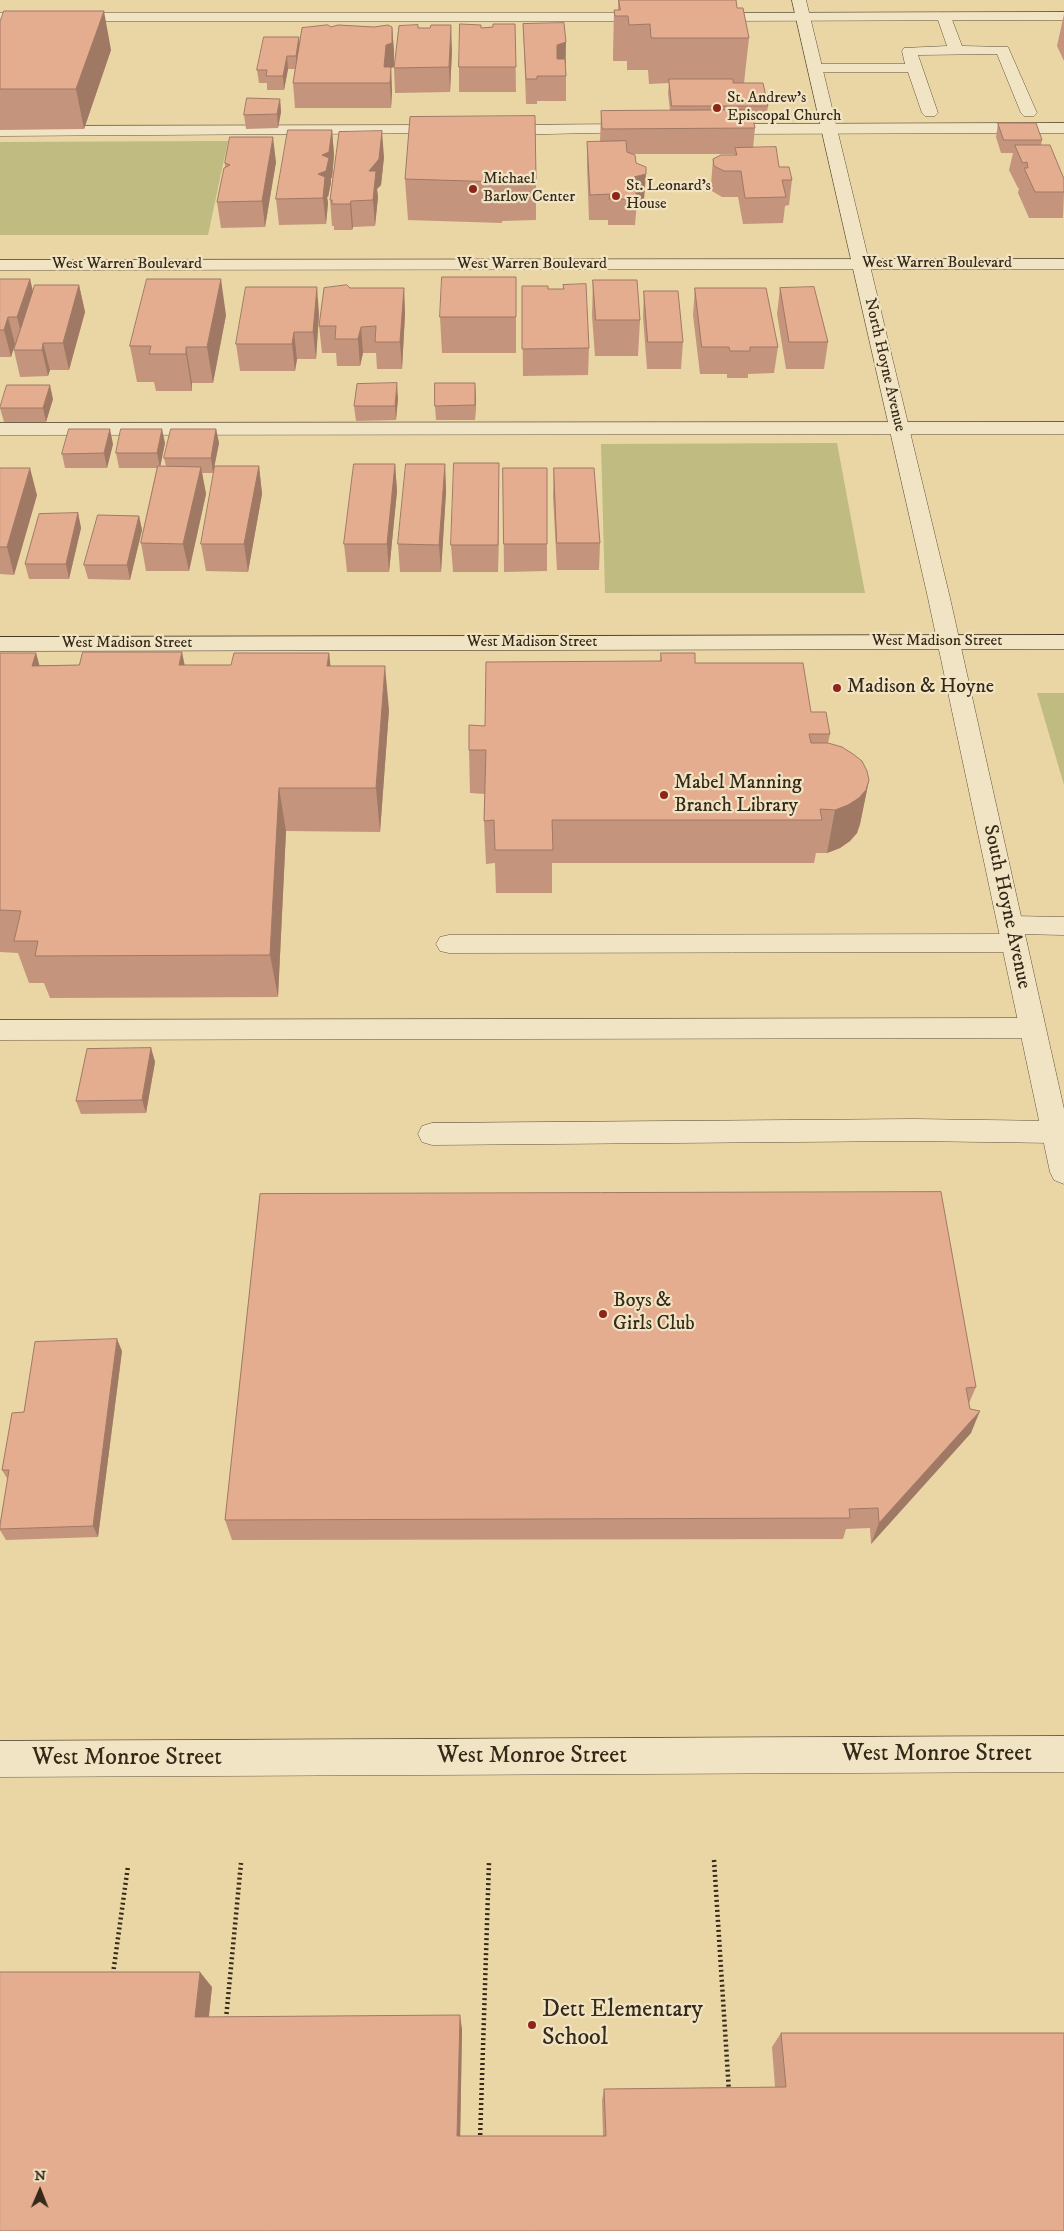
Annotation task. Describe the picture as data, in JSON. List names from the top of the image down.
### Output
{
  "streets": {
    "street": [
      "West Warren Boulevard",
      "North Hoyne Avenue",
      "West Madison Street",
      "South Hoyne Avenue",
      "West Monroe Street"
    ]
  },
  "crossings": [
    ["West Warren Boulevard", "North Hoyne Avenue"],
    ["North Hoyne Avenue", "West Madison Street"],
    ["North Hoyne Avenue", "South Hoyne Avenue"],
    ["West Madison Street", "South Hoyne Avenue"]
  ],
  "places": [
    "St. Andrew's Episcopal Church",
    "Michael Barlow Center",
    "St. Leonard's House",
    "Madison & Hoyne",
    "Mabel Manning Branch Library",
    "Boys & Girls Club",
    "Dett Elementary School"
  ],
  "north": "top"
}
